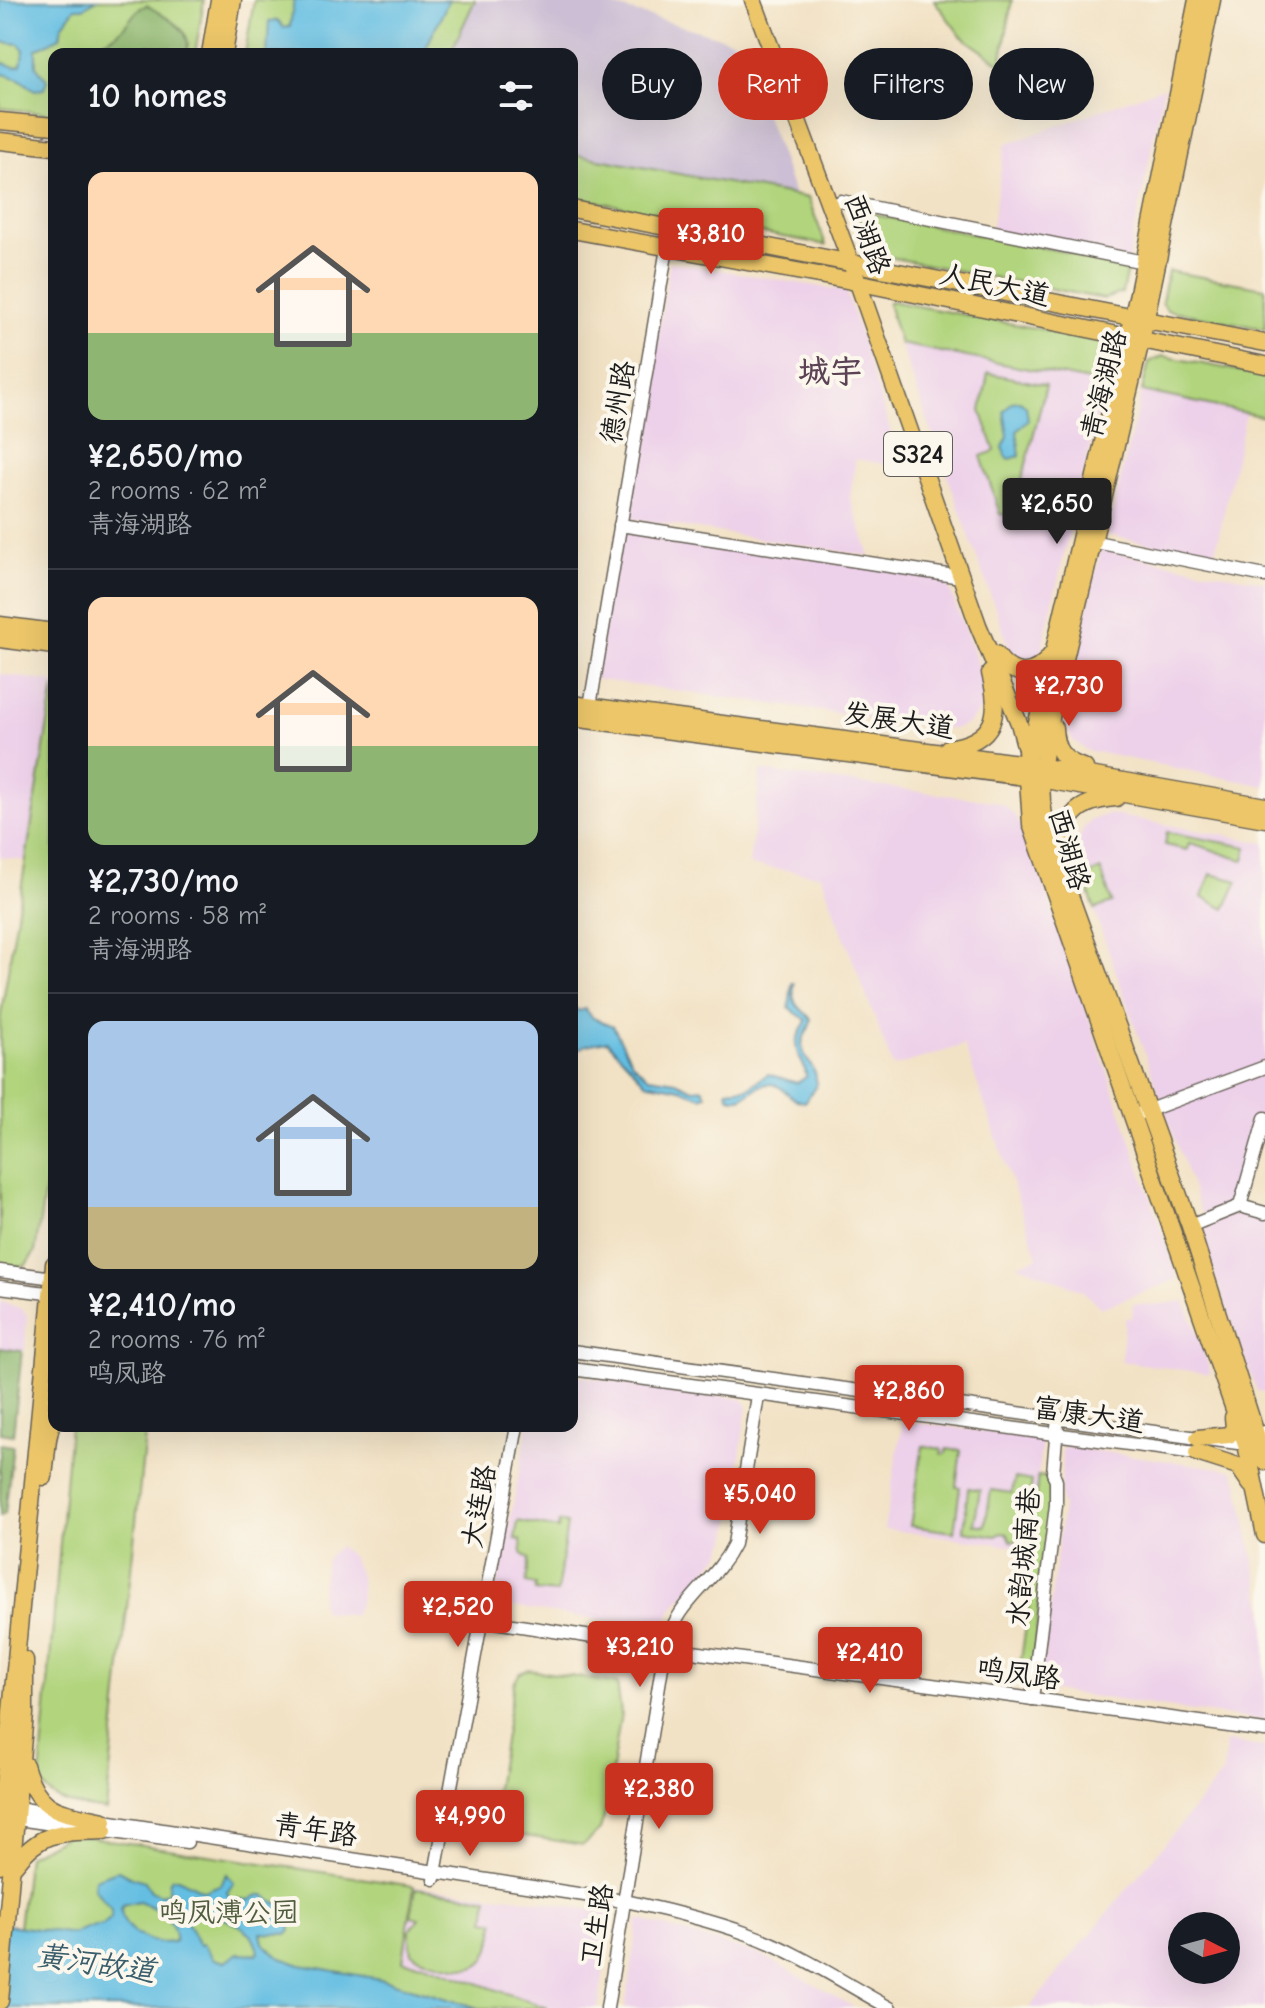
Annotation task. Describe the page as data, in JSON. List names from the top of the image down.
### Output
{
  "streets": {
    "main road": [
      "西湖路",
      "人民大道",
      "青海湖路",
      "S324",
      "发展大道"
    ],
    "street": [
      "德州路",
      "富康大道",
      "大连路",
      "水韵城南巷",
      "鸣凤路",
      "青年路",
      "卫生路"
    ]
  },
  "crossings": [
    ["西湖路", "人民大道"],
    ["西湖路", "青海湖路"],
    ["西湖路", "发展大道"],
    ["西湖路", "富康大道"],
    ["人民大道", "青海湖路"],
    ["人民大道", "德州路"],
    ["青海湖路", "发展大道"],
    ["德州路", "发展大道"],
    ["富康大道", "水韵城南巷"],
    ["富康大道", "卫生路"],
    ["大连路", "鸣凤路"],
    ["大连路", "青年路"],
    ["水韵城南巷", "鸣凤路"],
    ["鸣凤路", "卫生路"],
    ["青年路", "卫生路"]
  ],
  "districts": ["城宇"],
  "water": ["黄河故道"],
  "parks": ["鸣凤溥公园"],
  "north": "right",
  "page": {
    "chip": [
      "Buy",
      "Rent",
      "Filters",
      "New"
    ],
    "heading": "10 homes",
    "list": [
      {
        "name": "¥2,650/mo",
        "note": "2 rooms · 62 m² · 青海湖路"
      },
      {
        "name": "¥2,730/mo",
        "note": "2 rooms · 58 m² · 青海湖路"
      },
      {
        "name": "¥2,410/mo",
        "note": "2 rooms · 76 m² · 鸣凤路"
      }
    ],
    "price": [
      "¥3,810",
      "¥2,650",
      "¥2,730",
      "¥2,860",
      "¥5,040",
      "¥2,520",
      "¥3,210",
      "¥2,410",
      "¥2,380",
      "¥4,990"
    ]
  }
}
